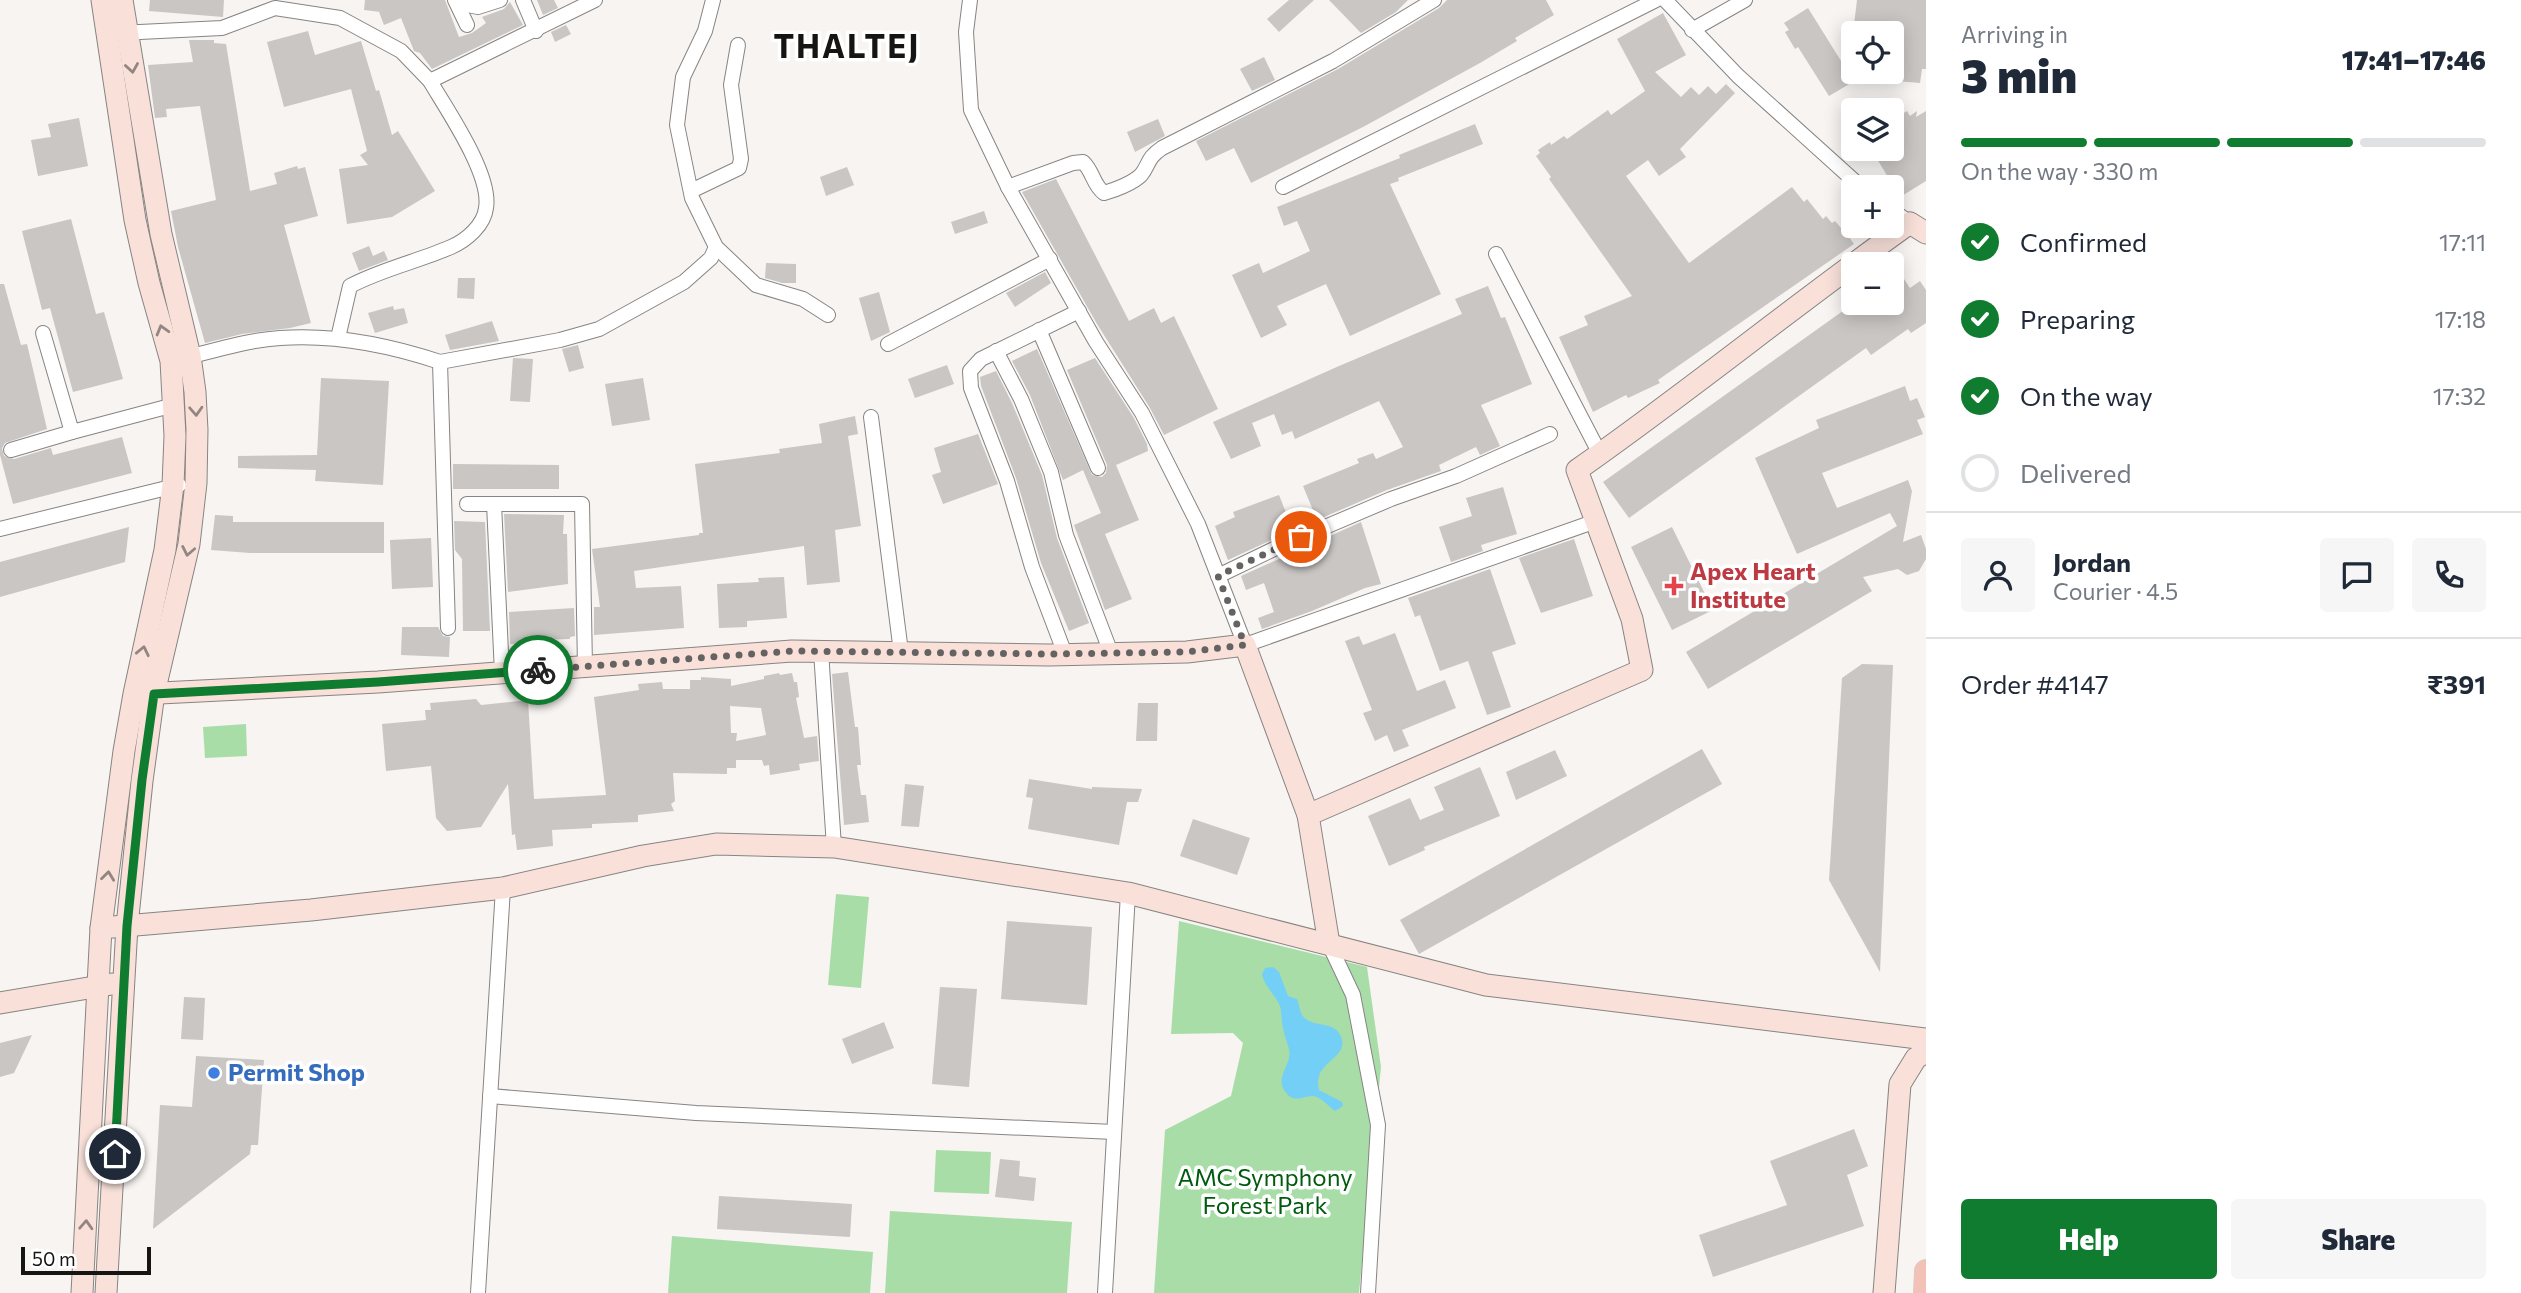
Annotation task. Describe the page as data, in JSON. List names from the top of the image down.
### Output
{
  "districts": ["THALTEJ"],
  "parks": ["AMC Symphony Forest Park"],
  "places": {
    "health": ["Apex Heart Institute"],
    "other": ["Permit Shop"]
  },
  "scale_bar": "50 m",
  "page": {
    "heading": ["3 min", "Arriving in", "17:41–17:46"],
    "panel": [
      "Jordan",
      "Courier · 4.5",
      "Order #4147",
      "₹391"
    ],
    "map_buttons": ["+", "−"],
    "bar": "On the way · 330 m",
    "list": [
      ["Confirmed", "17:11"],
      ["Preparing", "17:18"],
      ["On the way", "17:32"],
      "Delivered"
    ],
    "buttons": ["Help", "Share"],
    "scale": "50 m"
  }
}
